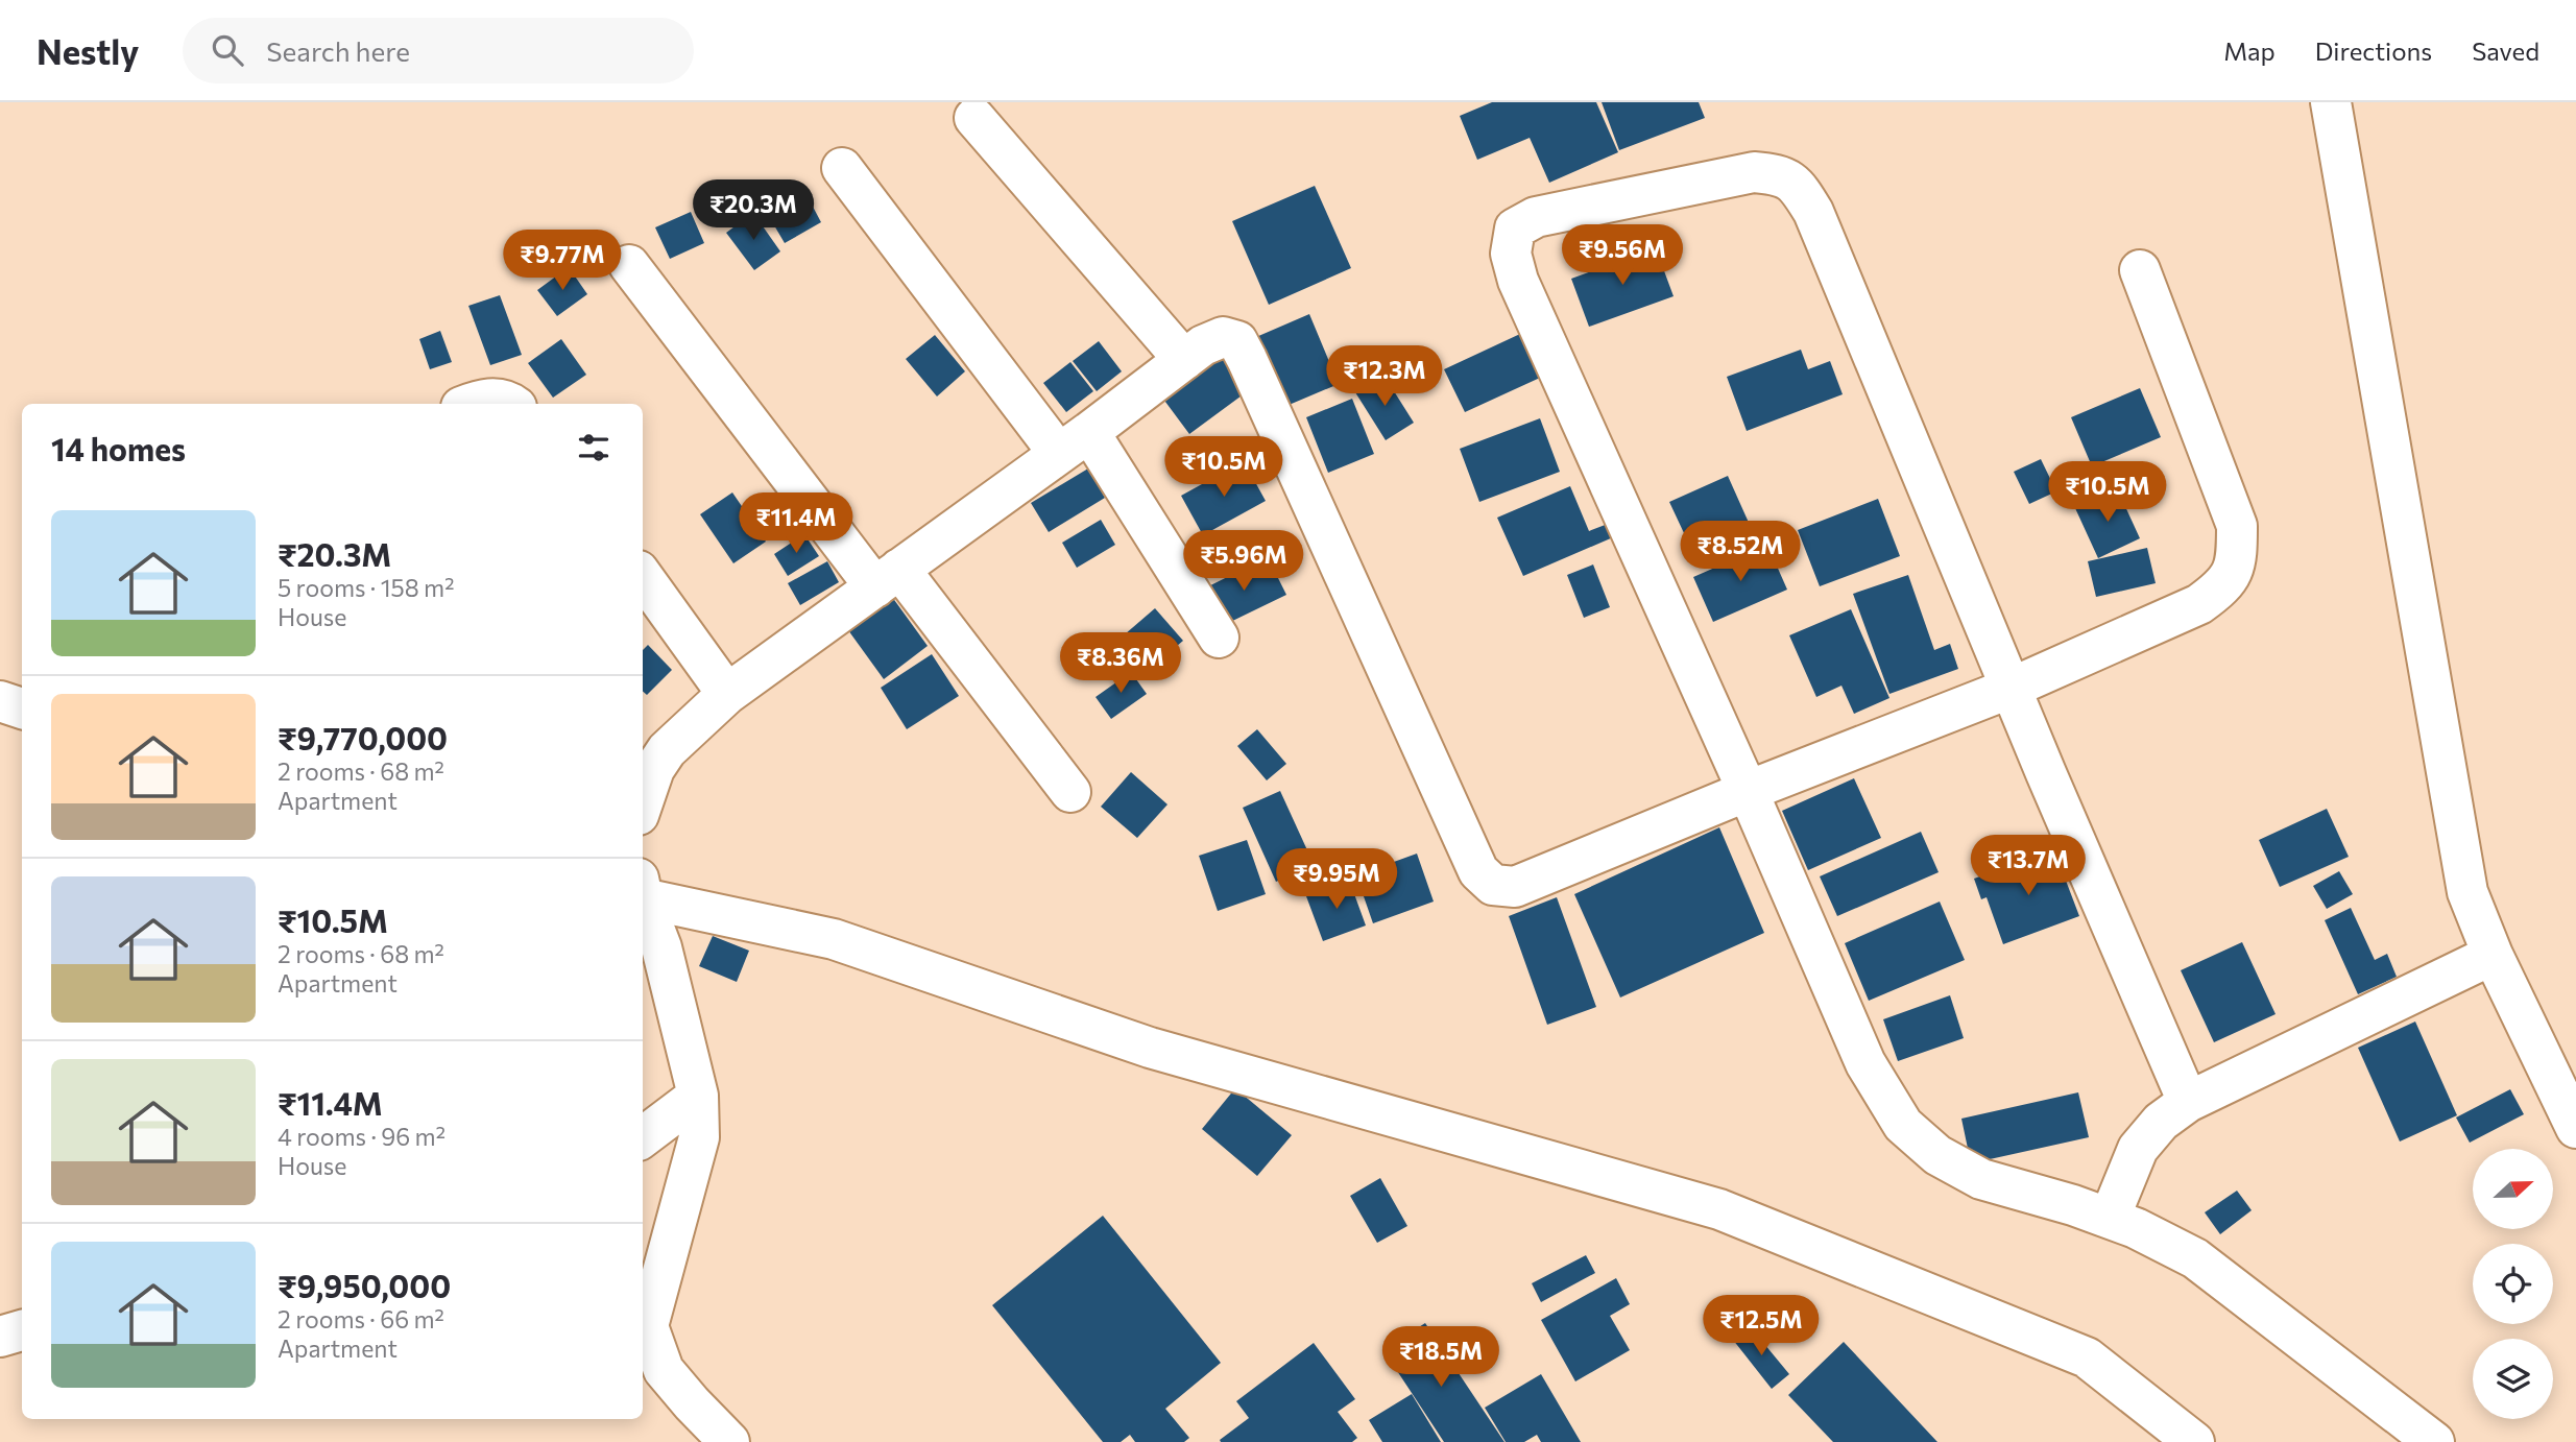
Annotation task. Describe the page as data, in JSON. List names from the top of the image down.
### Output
{
  "north": "right",
  "page": {
    "header": "Nestly",
    "search": "Search here",
    "nav": ["Map", "Directions", "Saved"],
    "price": [
      "₹20.3M",
      "₹9.56M",
      "₹9.77M",
      "₹12.3M",
      "₹10.5M",
      "₹10.5M",
      "₹11.4M",
      "₹8.52M",
      "₹5.96M",
      "₹8.36M",
      "₹13.7M",
      "₹9.95M",
      "₹12.5M",
      "₹18.5M"
    ],
    "heading": "14 homes",
    "list": [
      {
        "name": "₹20.3M",
        "note": "5 rooms · 158 m² · House"
      },
      {
        "name": "₹9,770,000",
        "note": "2 rooms · 68 m² · Apartment"
      },
      {
        "name": "₹10.5M",
        "note": "2 rooms · 68 m² · Apartment"
      },
      {
        "name": "₹11.4M",
        "note": "4 rooms · 96 m² · House"
      },
      {
        "name": "₹9,950,000",
        "note": "2 rooms · 66 m² · Apartment"
      }
    ]
  }
}
